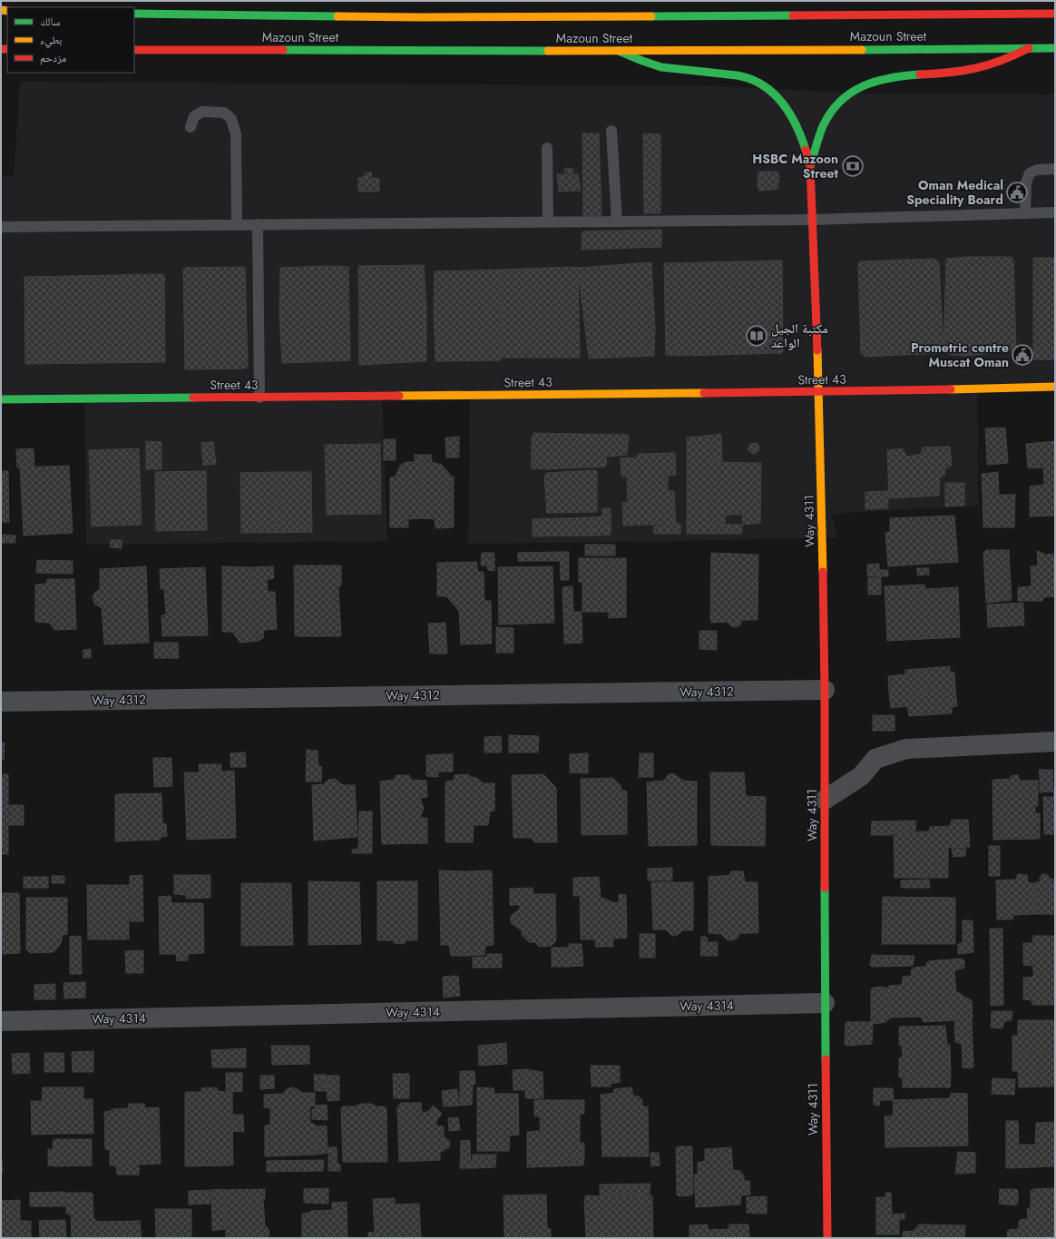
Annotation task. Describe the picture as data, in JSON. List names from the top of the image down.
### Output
{
  "streets": {
    "street": [
      "Mazoun Street",
      "Street 43",
      "Way 4311",
      "Way 4312",
      "Way 4314"
    ]
  },
  "crossings": [
    ["Street 43", "Way 4311"],
    ["Way 4311", "Way 4312"],
    ["Way 4311", "Way 4314"]
  ],
  "places": {
    "bank": ["HSBC Mazoon Street"],
    "public building": ["Oman Medical Speciality Board", "Prometric centre Muscat Oman"],
    "library": ["مكتبة الجيل الواعد"]
  },
  "legend": ["سالك", "بطيء", "مزدحم"]
}
